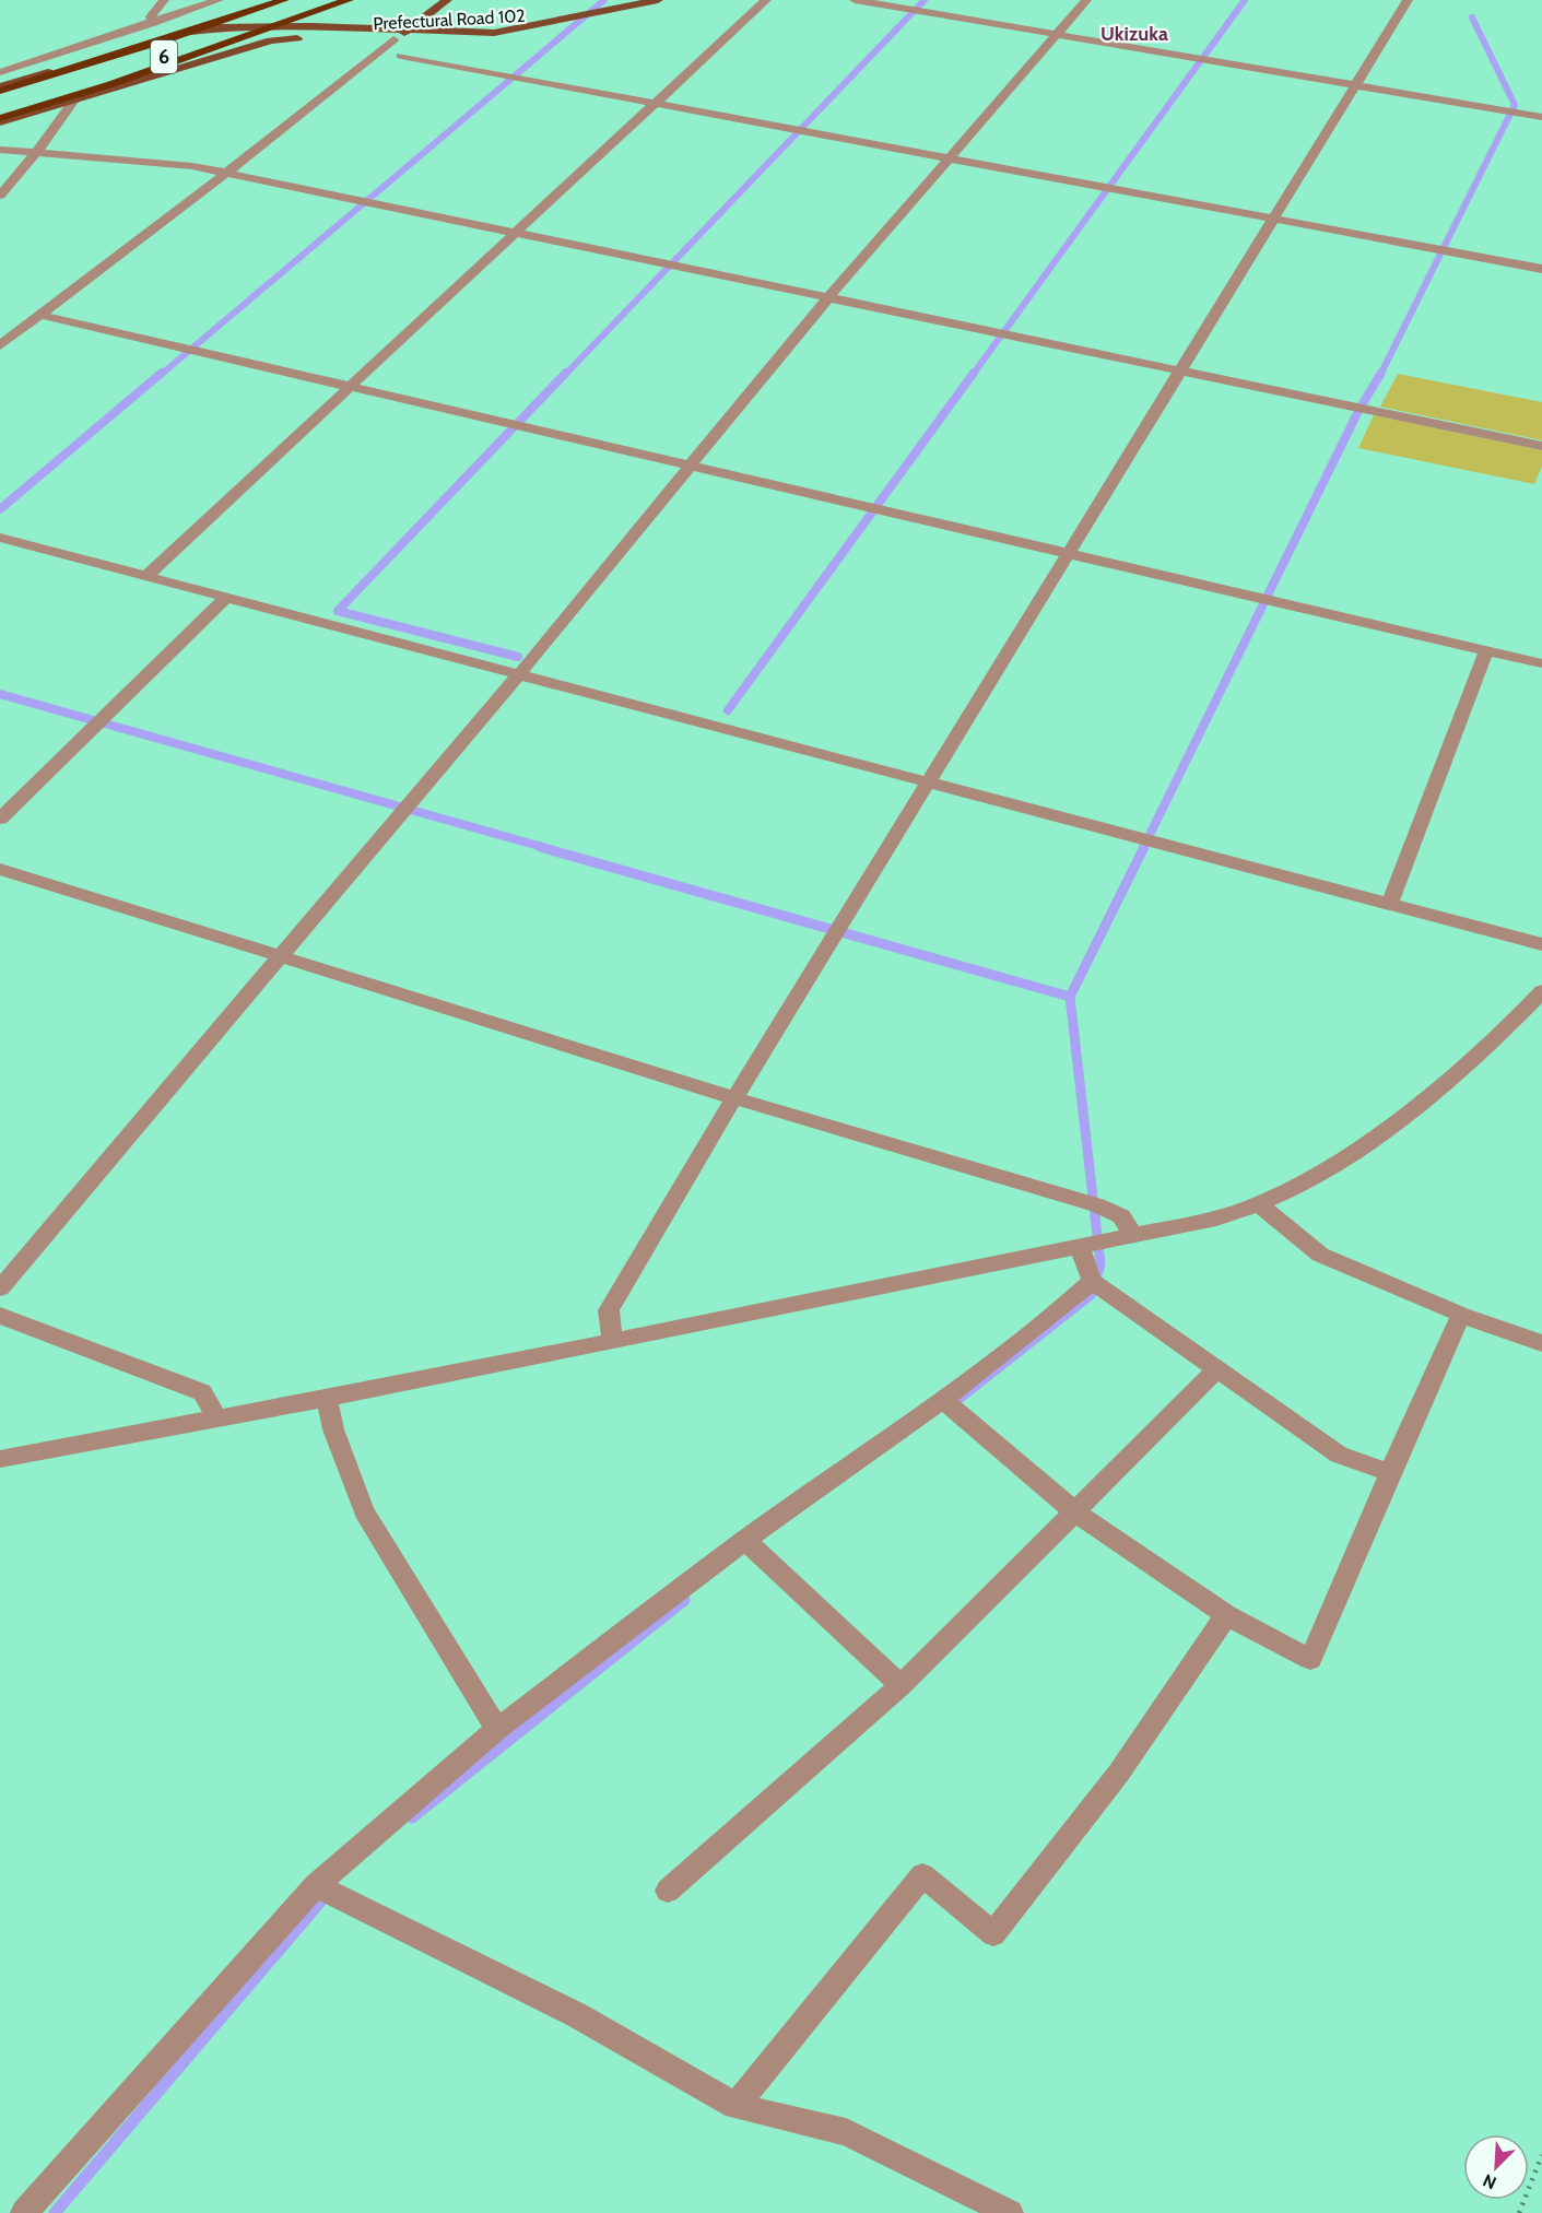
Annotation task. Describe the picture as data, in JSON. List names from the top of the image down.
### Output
{
  "streets": {
    "highway": ["6"],
    "main road": ["Prefectural Road 102"]
  },
  "crossings": [
    ["Prefectural Road 102", "6"]
  ],
  "districts": ["Ukizuka"],
  "north": "bottom left"
}
